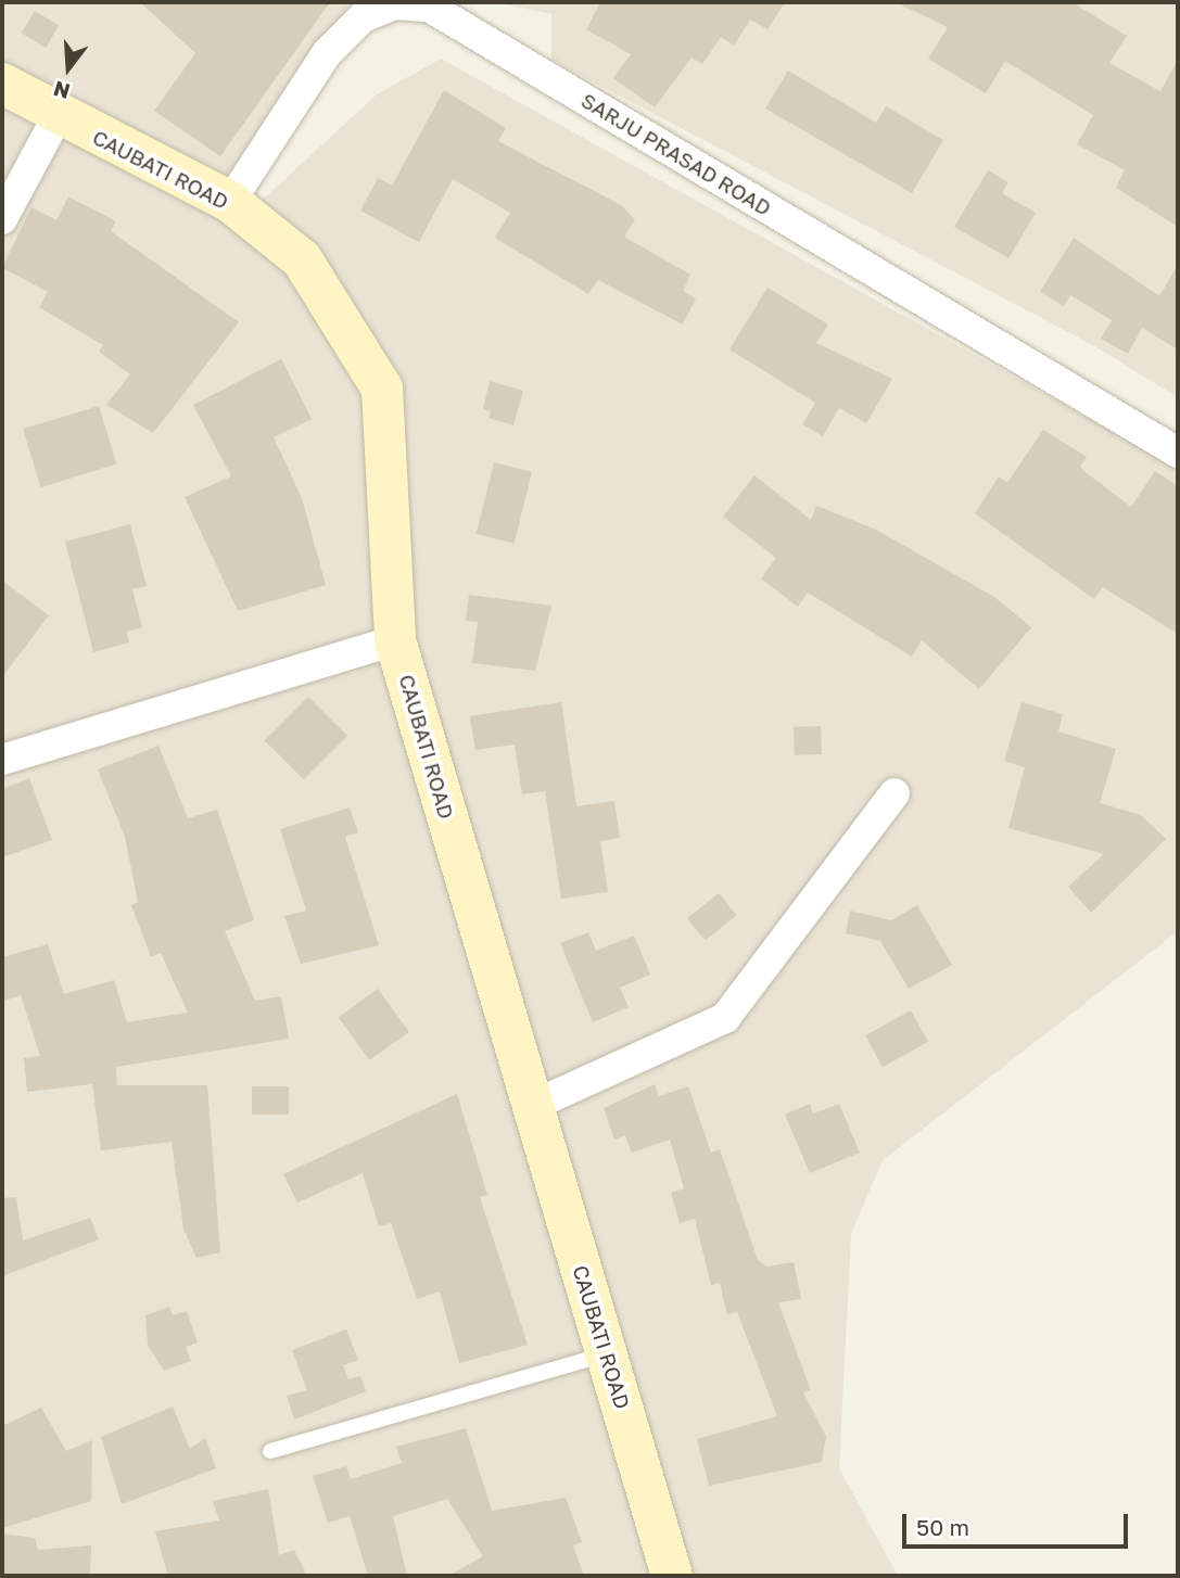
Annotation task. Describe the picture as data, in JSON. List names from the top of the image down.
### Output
{
  "streets": {
    "street": ["SARJU PRASAD ROAD", "CAUBATI ROAD"]
  },
  "crossings": [
    ["SARJU PRASAD ROAD", "CAUBATI ROAD"]
  ],
  "scale_bar": "50 m",
  "north": "bottom"
}
